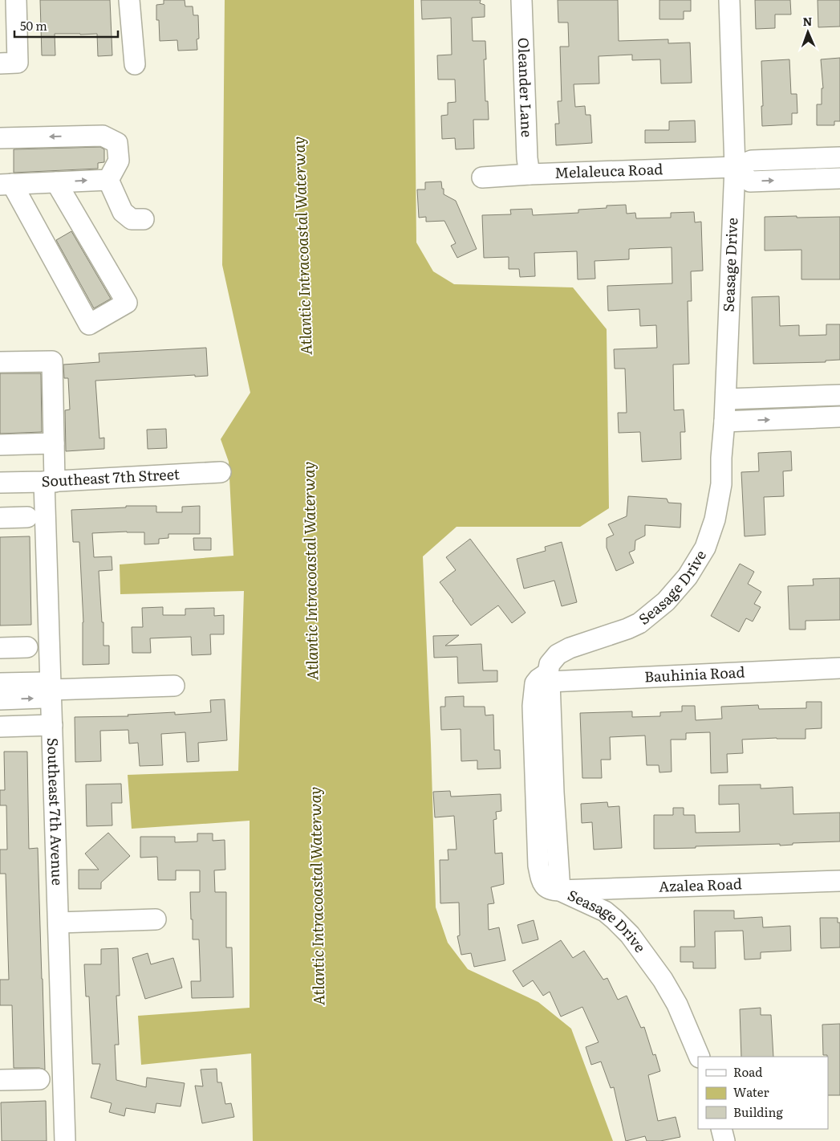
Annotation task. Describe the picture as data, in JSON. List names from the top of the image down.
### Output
{
  "streets": {
    "street": [
      "Oleander Lane",
      "Melaleuca Road",
      "Seasage Drive",
      "Southeast 7th Street",
      "Bauhinia Road",
      "Southeast 7th Avenue",
      "Azalea Road"
    ]
  },
  "crossings": [
    ["Oleander Lane", "Melaleuca Road"],
    ["Melaleuca Road", "Seasage Drive"],
    ["Seasage Drive", "Bauhinia Road"],
    ["Seasage Drive", "Azalea Road"],
    ["Southeast 7th Street", "Southeast 7th Avenue"]
  ],
  "water": ["Atlantic Intracoastal Waterway"],
  "legend": ["Road", "Water", "Building"],
  "scale_bar": "50 m",
  "north": "top"
}
